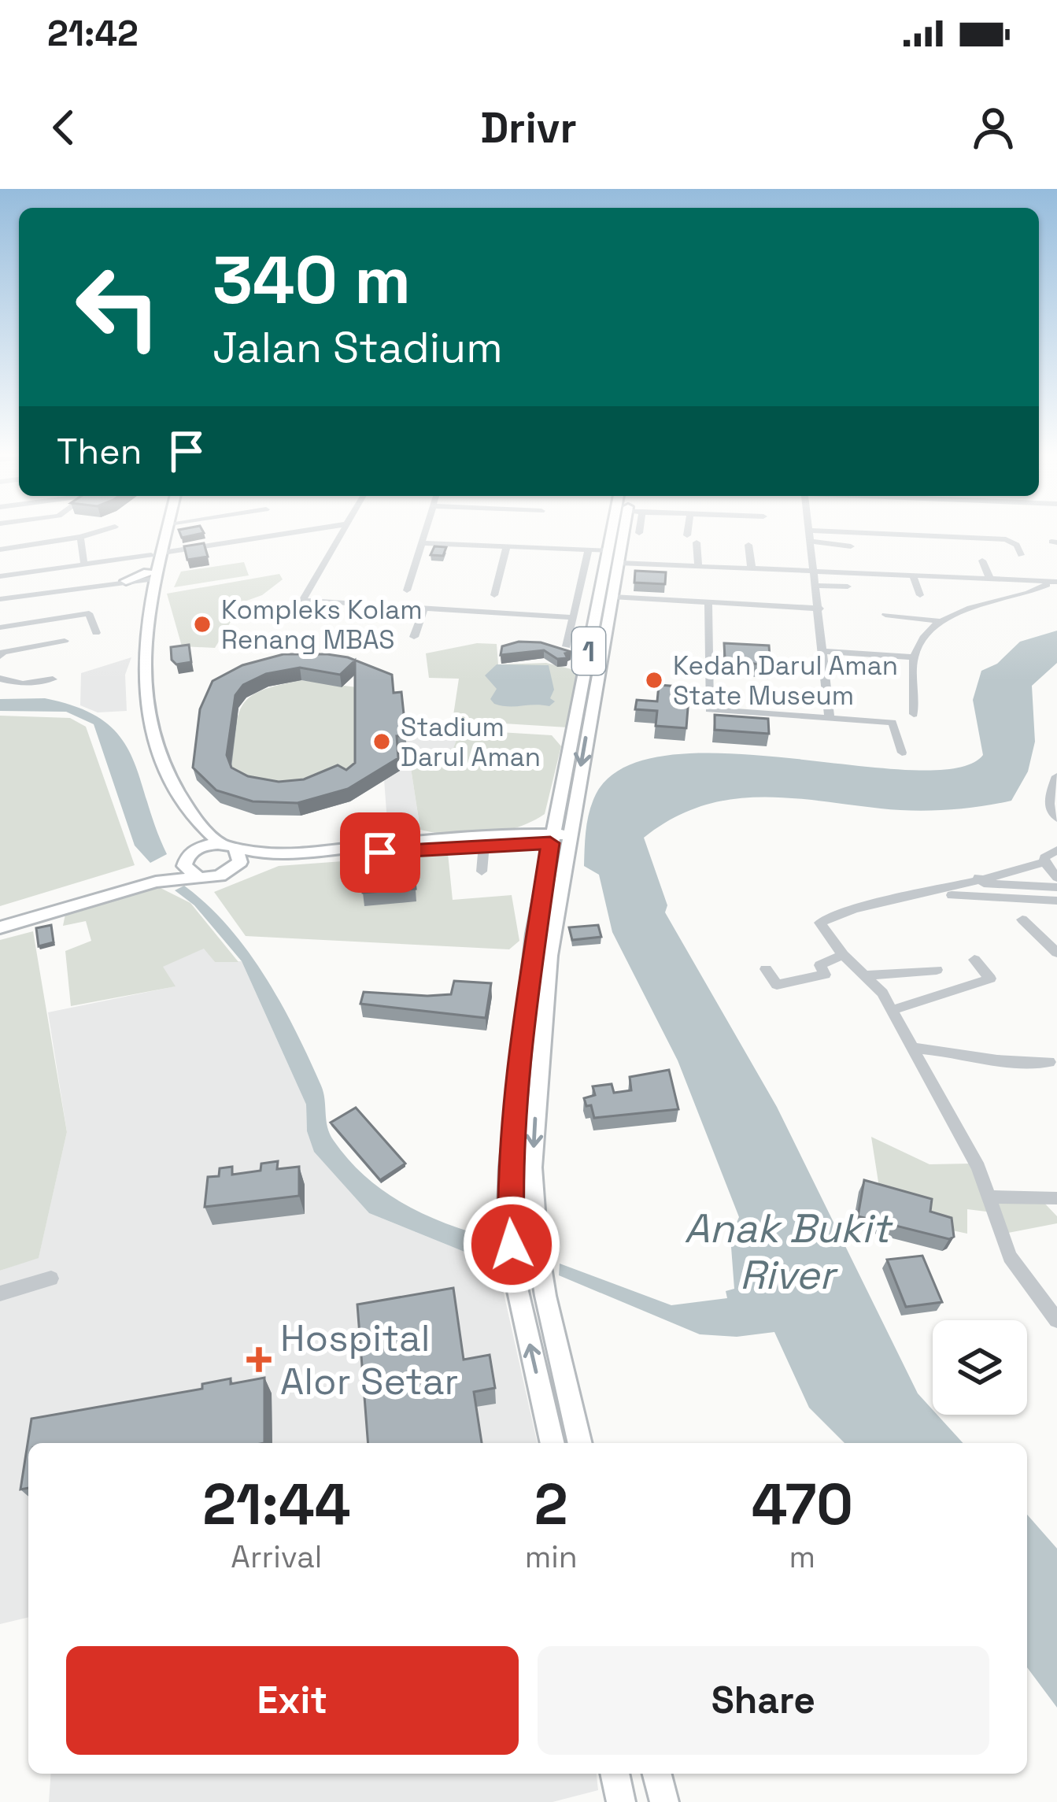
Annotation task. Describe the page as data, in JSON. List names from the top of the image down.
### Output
{
  "streets": {
    "main road": ["1"]
  },
  "water": ["Anak Bukit River"],
  "places": {
    "other": ["Kompleks Kolam Renang MBAS", "Kedah Darul Aman State Museum", "Stadium Darul Aman"],
    "health": ["Hospital Alor Setar"]
  },
  "page": {
    "status": "21:42",
    "header": "Drivr",
    "turn": ["340 m", "Jalan Stadium"],
    "then": "Then",
    "eta": [
      "21:44",
      "Arrival",
      "2",
      "min",
      "470",
      "m"
    ],
    "buttons": ["Exit", "Share"]
  }
}
